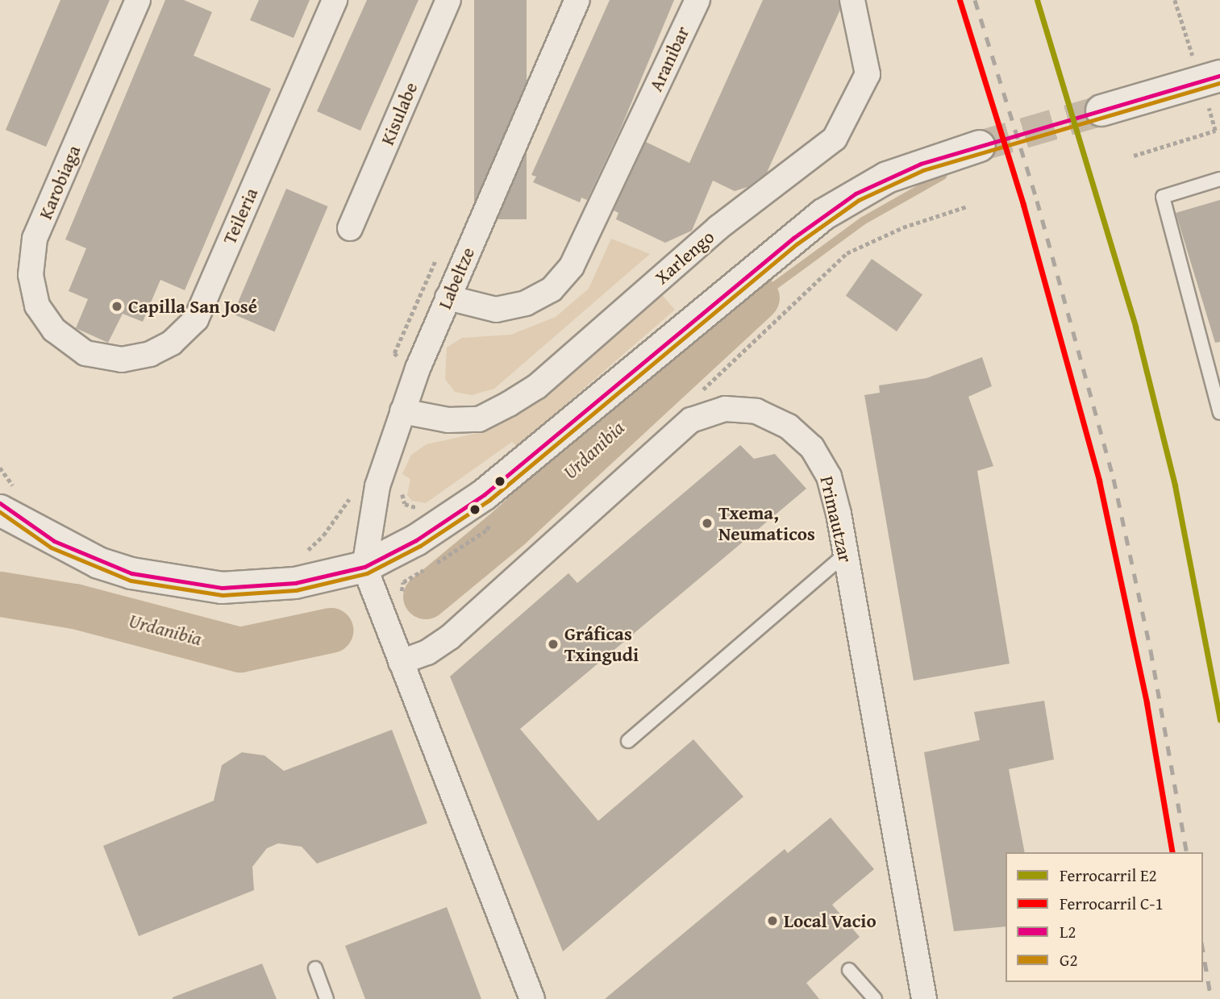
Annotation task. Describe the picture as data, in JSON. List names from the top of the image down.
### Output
{
  "streets": {
    "street": [
      "Aranibar",
      "Kisulabe",
      "Karobiaga",
      "Teileria",
      "Xarlengo",
      "Labeltze",
      "Primautzar"
    ]
  },
  "crossings": [
    ["Aranibar", "Labeltze"],
    ["Karobiaga", "Teileria"],
    ["Xarlengo", "Labeltze"]
  ],
  "water": ["Urdanibia"],
  "places": [
    "Capilla San José",
    "Txema, Neumaticos",
    "Gráficas Txingudi",
    "Local Vacio"
  ],
  "lines": [
    "rail line E2",
    "rail line C-1",
    "transit line L2",
    "transit line G2"
  ],
  "legend": [
    "Ferrocarril E2",
    "Ferrocarril C-1",
    "L2",
    "G2"
  ]
}
